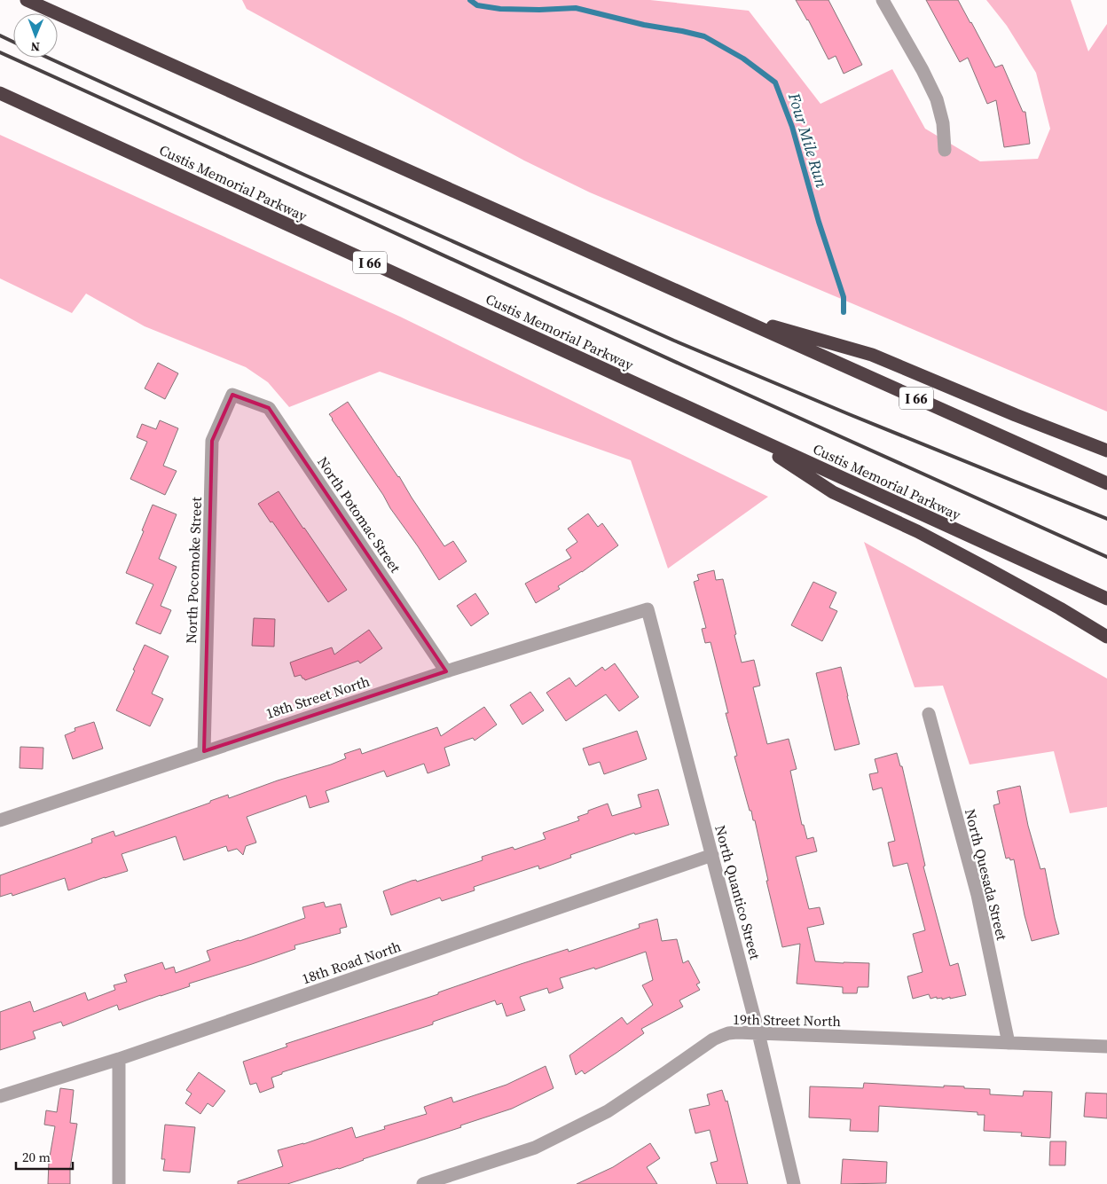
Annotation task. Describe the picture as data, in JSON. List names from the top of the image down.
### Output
{
  "streets": {
    "highway": ["Custis Memorial Parkway", "I 66"],
    "street": [
      "North Potomac Street",
      "North Pocomoke Street",
      "18th Street North",
      "North Quesada Street",
      "North Quantico Street",
      "18th Road North",
      "19th Street North"
    ]
  },
  "crossings": [
    ["North Potomac Street", "North Pocomoke Street"],
    ["North Potomac Street", "18th Street North"],
    ["North Pocomoke Street", "18th Street North"],
    ["18th Street North", "North Quantico Street"],
    ["North Quesada Street", "19th Street North"],
    ["North Quantico Street", "18th Road North"],
    ["North Quantico Street", "19th Street North"]
  ],
  "water": ["Four Mile Run"],
  "scale_bar": "20 m",
  "north": "bottom"
}
